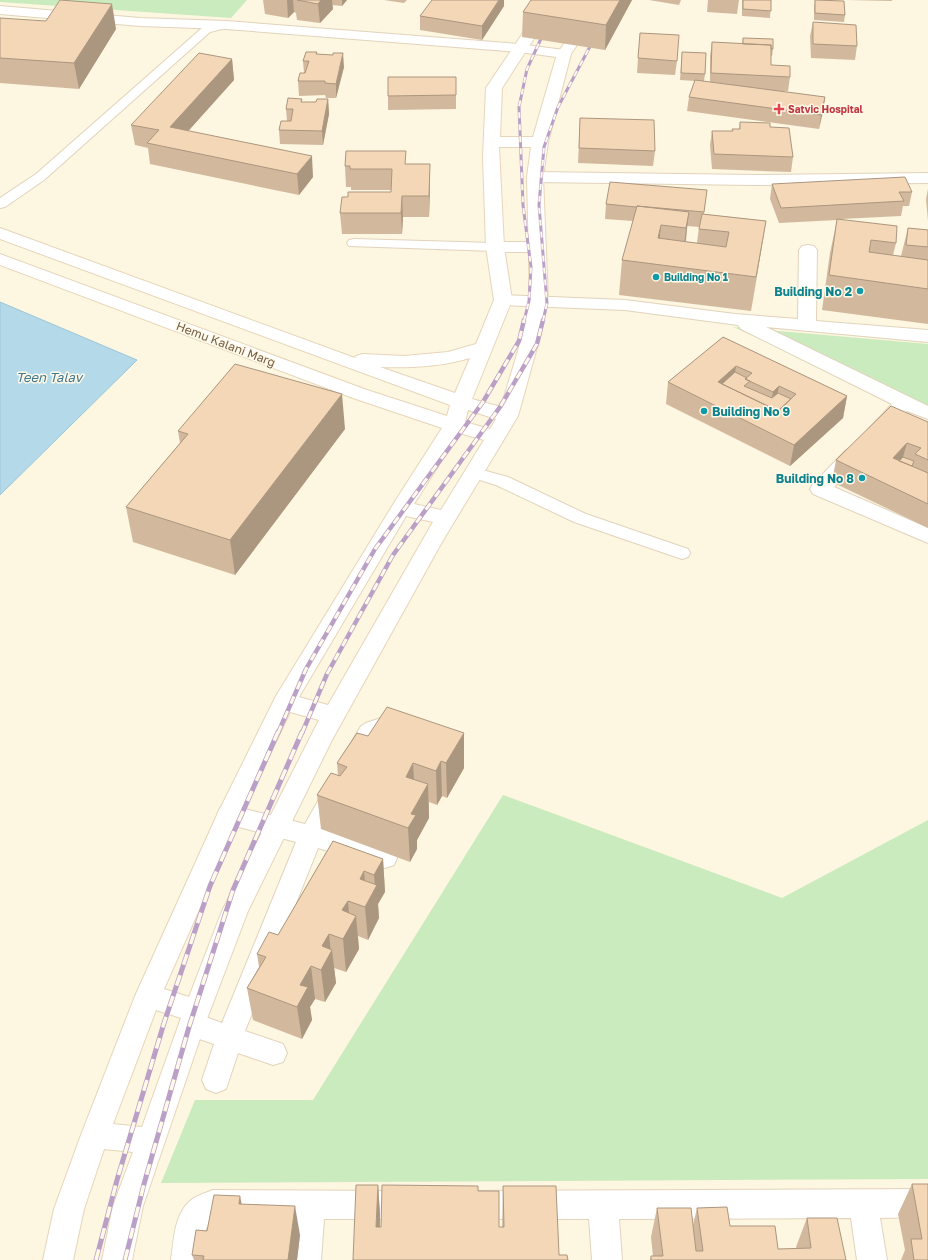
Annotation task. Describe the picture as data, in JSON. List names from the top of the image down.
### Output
{
  "streets": {
    "main road": ["Hemu Kalani Marg"]
  },
  "water": ["Teen Talav"],
  "places": {
    "health": ["Satvic Hospital"],
    "other": [
      "Building No 1",
      "Building No 2",
      "Building No 9",
      "Building No 8"
    ]
  }
}
